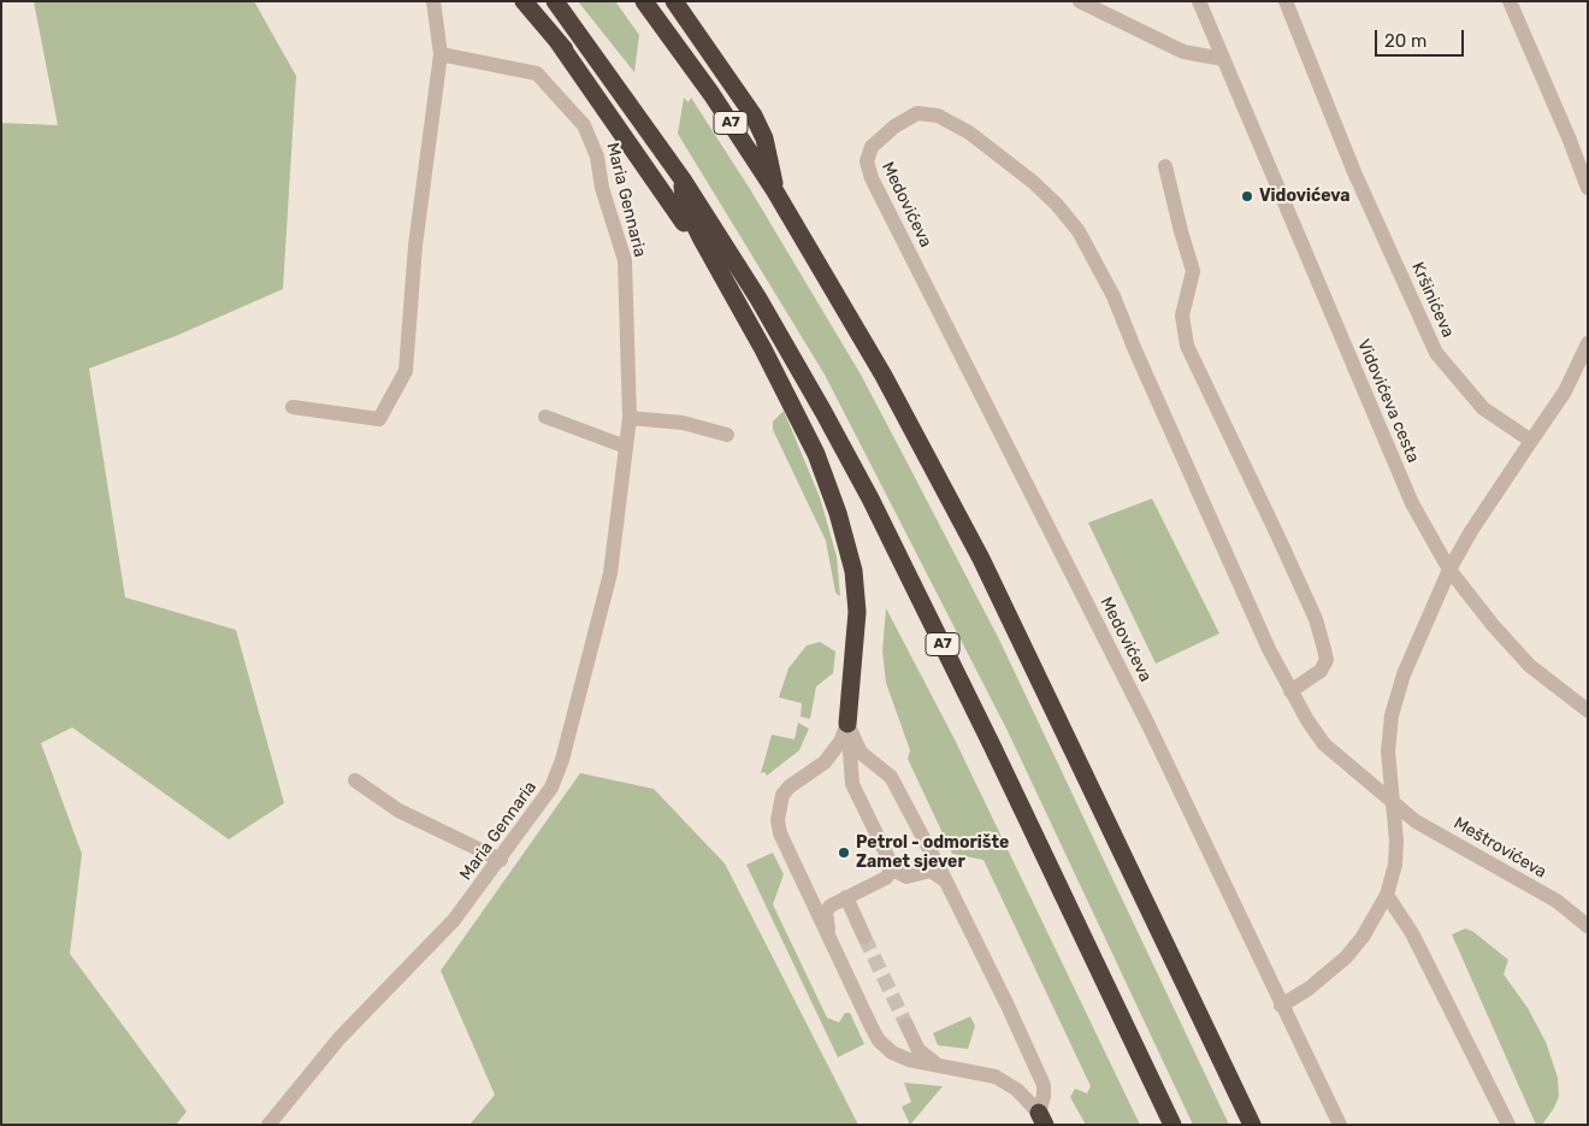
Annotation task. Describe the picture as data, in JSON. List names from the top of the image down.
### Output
{
  "streets": {
    "highway": ["A7"],
    "street": [
      "Maria Gennaria",
      "Medovićeva",
      "Kršinićeva",
      "Vidovićeva cesta",
      "Meštrovićeva"
    ]
  },
  "crossings": [
    ["Medovićeva", "Meštrovićeva"]
  ],
  "places": ["Vidovićeva", "Petrol - odmorište Zamet sjever"],
  "scale_bar": "20 m"
}
